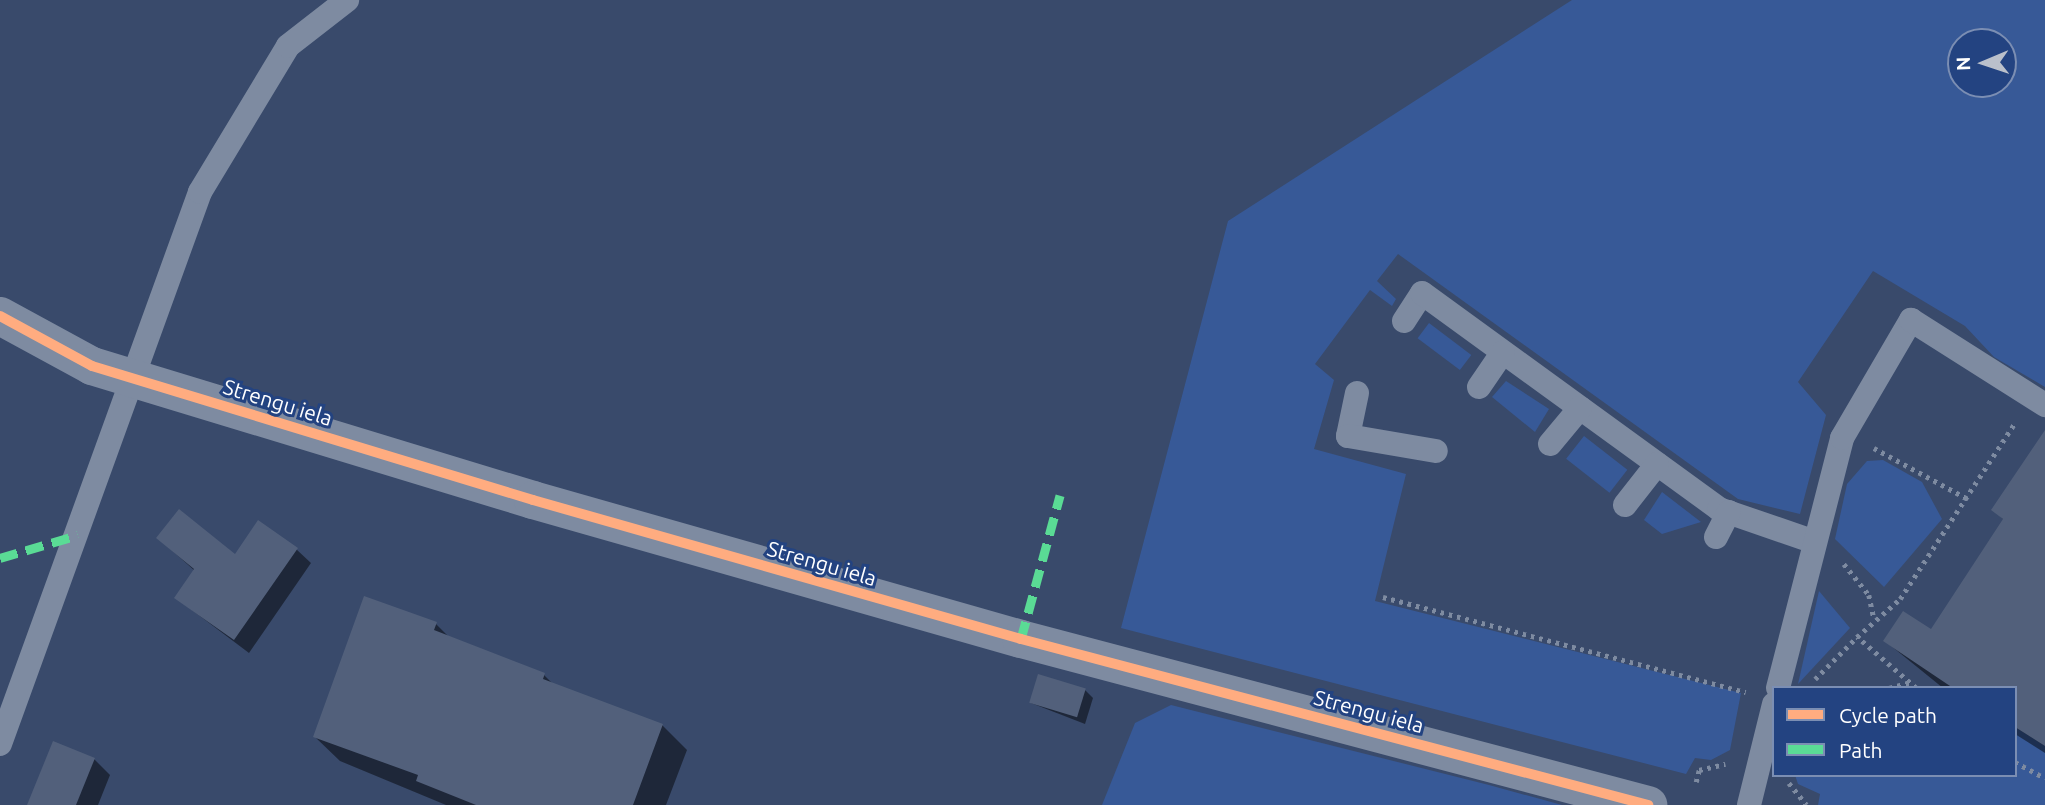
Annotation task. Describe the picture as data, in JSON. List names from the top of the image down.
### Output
{
  "streets": {
    "street": ["Strengu iela"]
  },
  "legend": ["Cycle path", "Path"],
  "north": "left"
}
